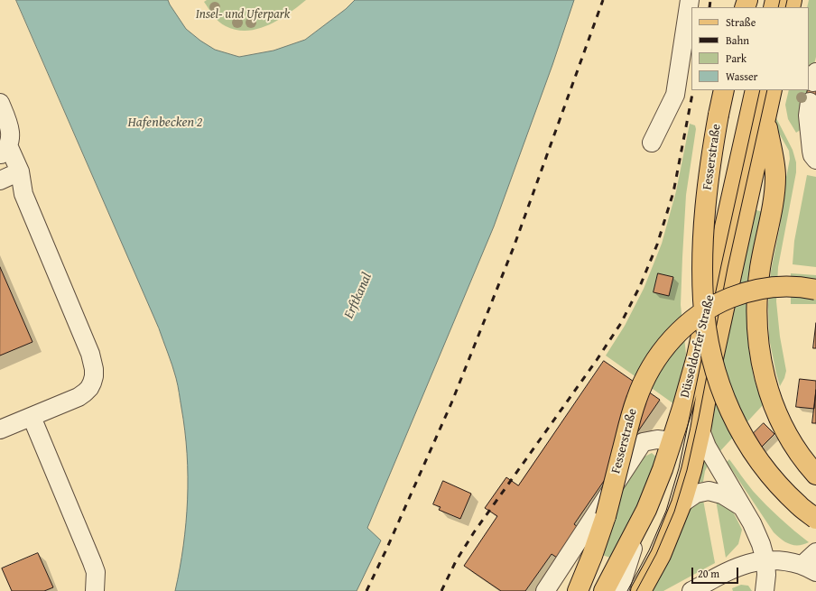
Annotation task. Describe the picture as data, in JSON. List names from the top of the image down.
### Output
{
  "streets": {
    "main road": ["Fesserstraße", "Düsseldorfer Straße"]
  },
  "water": ["Hafenbecken 2", "Erftkanal"],
  "parks": ["Insel- und Uferpark"],
  "legend": [
    "Straße",
    "Bahn",
    "Park",
    "Wasser"
  ],
  "scale_bar": "20 m"
}
